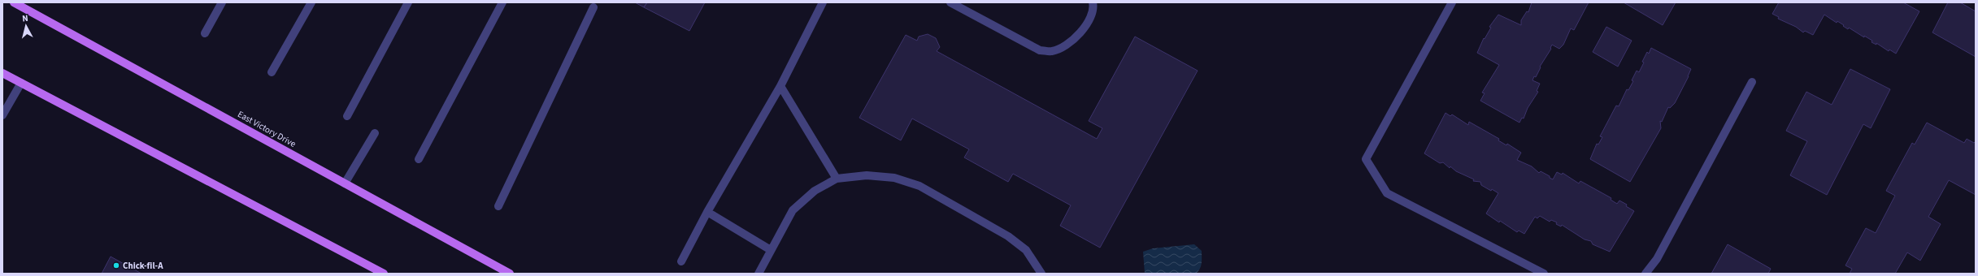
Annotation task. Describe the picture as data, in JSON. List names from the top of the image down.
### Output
{
  "streets": {
    "main road": ["East Victory Drive"]
  },
  "places": ["Chick-fil-A"],
  "north": "top"
}
